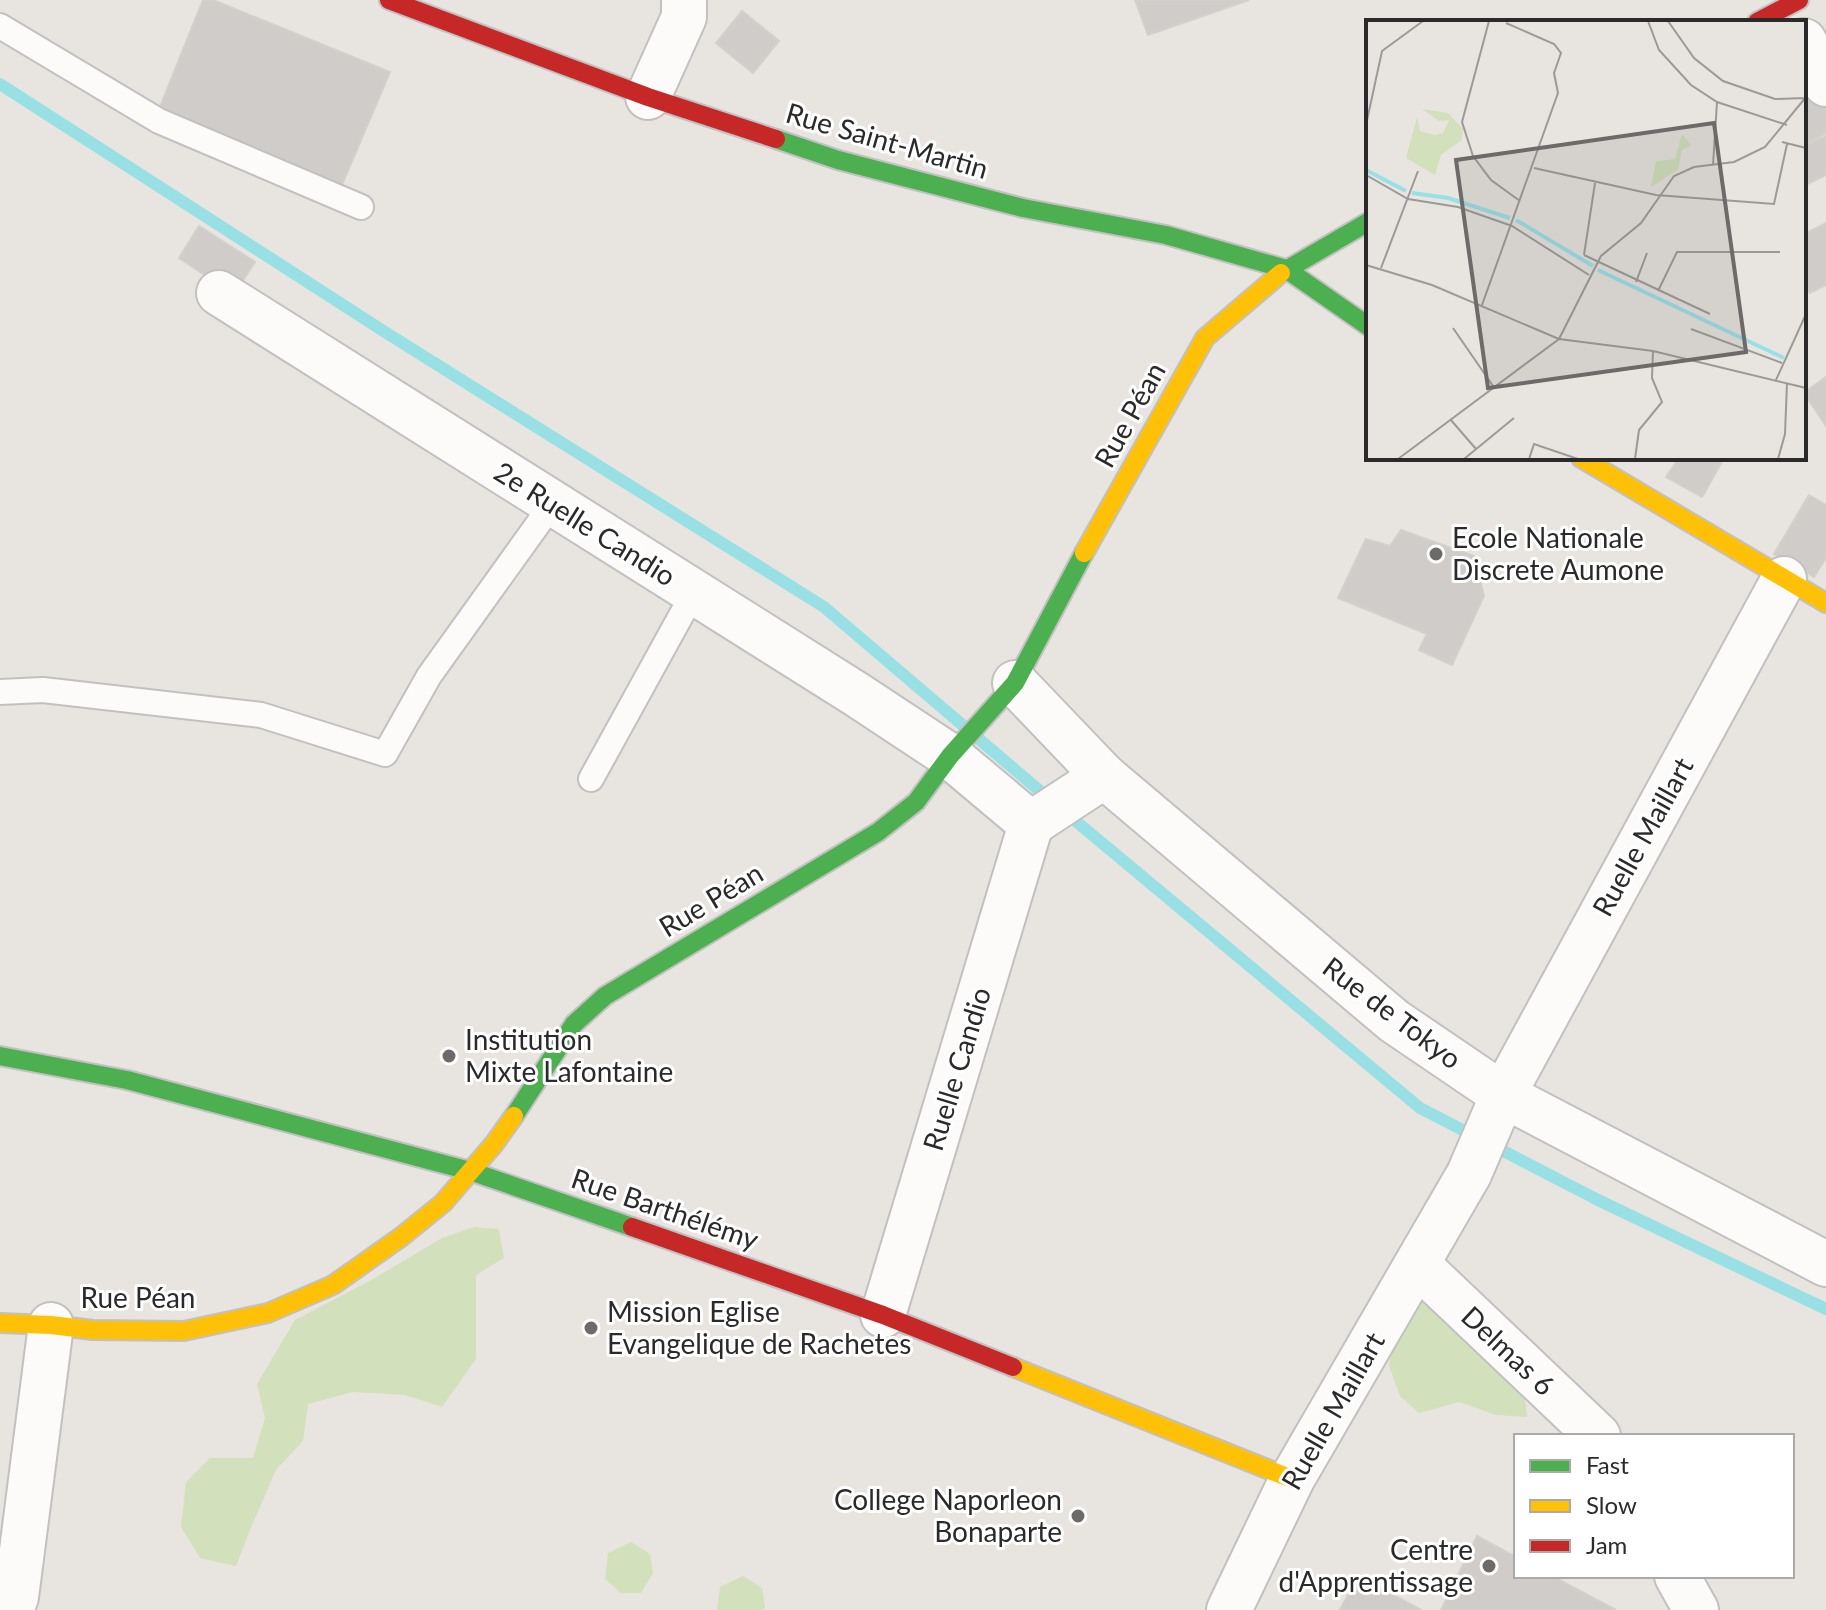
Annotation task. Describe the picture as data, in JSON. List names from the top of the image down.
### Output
{
  "streets": {
    "street": [
      "Rue Saint-Martin",
      "Rue Péan",
      "2e Ruelle Candio",
      "Ruelle Maillart",
      "Rue de Tokyo",
      "Ruelle Candio",
      "Rue Barthélémy",
      "Delmas 6"
    ]
  },
  "crossings": [
    ["Rue Saint-Martin", "Rue Péan"],
    ["Rue Péan", "2e Ruelle Candio"],
    ["Rue Péan", "Rue de Tokyo"],
    ["Rue Péan", "Rue Barthélémy"],
    ["2e Ruelle Candio", "Ruelle Candio"],
    ["Ruelle Maillart", "Rue de Tokyo"],
    ["Ruelle Maillart", "Rue Barthélémy"],
    ["Ruelle Maillart", "Delmas 6"],
    ["Ruelle Candio", "Rue Barthélémy"]
  ],
  "places": [
    "Ecole Nationale Discrete Aumone",
    "Institution Mixte Lafontaine",
    "Mission Eglise Evangelique de Rachetes",
    "College Naporleon Bonaparte",
    "Centre d'Apprentissage"
  ],
  "legend": ["Fast", "Slow", "Jam"]
}
